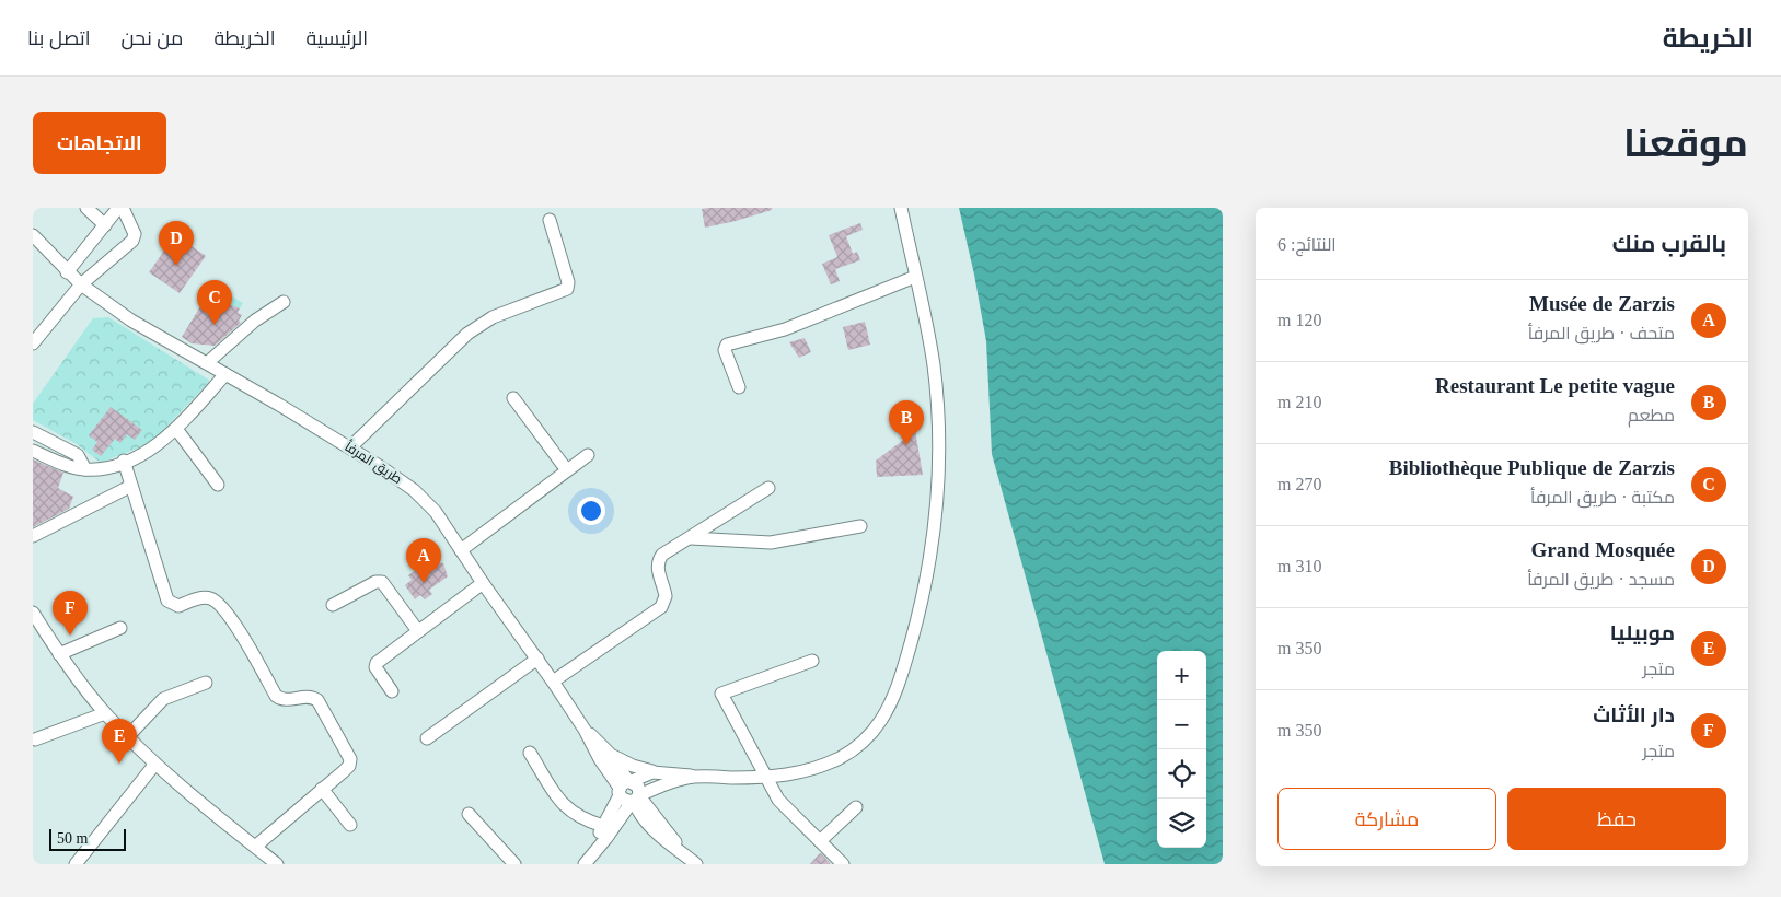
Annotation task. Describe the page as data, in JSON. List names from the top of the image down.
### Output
{
  "streets": {
    "street": ["طريق المرفأ"]
  },
  "scale_bar": "50 m",
  "page": {
    "header": "الخريطة",
    "nav": [
      "الرئيسية",
      "الخريطة",
      "من نحن",
      "اتصل بنا"
    ],
    "title": "موقعنا",
    "buttons": [
      "الاتجاهات",
      ["حفظ", "مشاركة"]
    ],
    "heading": ["بالقرب منك", "النتائج: 6"],
    "pins": [
      "D",
      "C",
      "B",
      "A",
      "F",
      "E"
    ],
    "list": [
      {
        "mark": "A",
        "name": "Musée de Zarzis",
        "note": "متحف · طريق المرفأ",
        "value": "120 m"
      },
      {
        "mark": "B",
        "name": "Restaurant Le petite vague",
        "note": "مطعم",
        "value": "210 m"
      },
      {
        "mark": "C",
        "name": "Bibliothèque Publique de Zarzis",
        "note": "مكتبة · طريق المرفأ",
        "value": "270 m"
      },
      {
        "mark": "D",
        "name": "Grand Mosquée",
        "note": "مسجد · طريق المرفأ",
        "value": "310 m"
      },
      {
        "mark": "E",
        "name": "موبيليا",
        "note": "متجر",
        "value": "350 m"
      },
      {
        "mark": "F",
        "name": "دار الأثاث",
        "note": "متجر",
        "value": "350 m"
      }
    ],
    "map_buttons": ["+", "−"],
    "scale": "50 m"
  }
}
